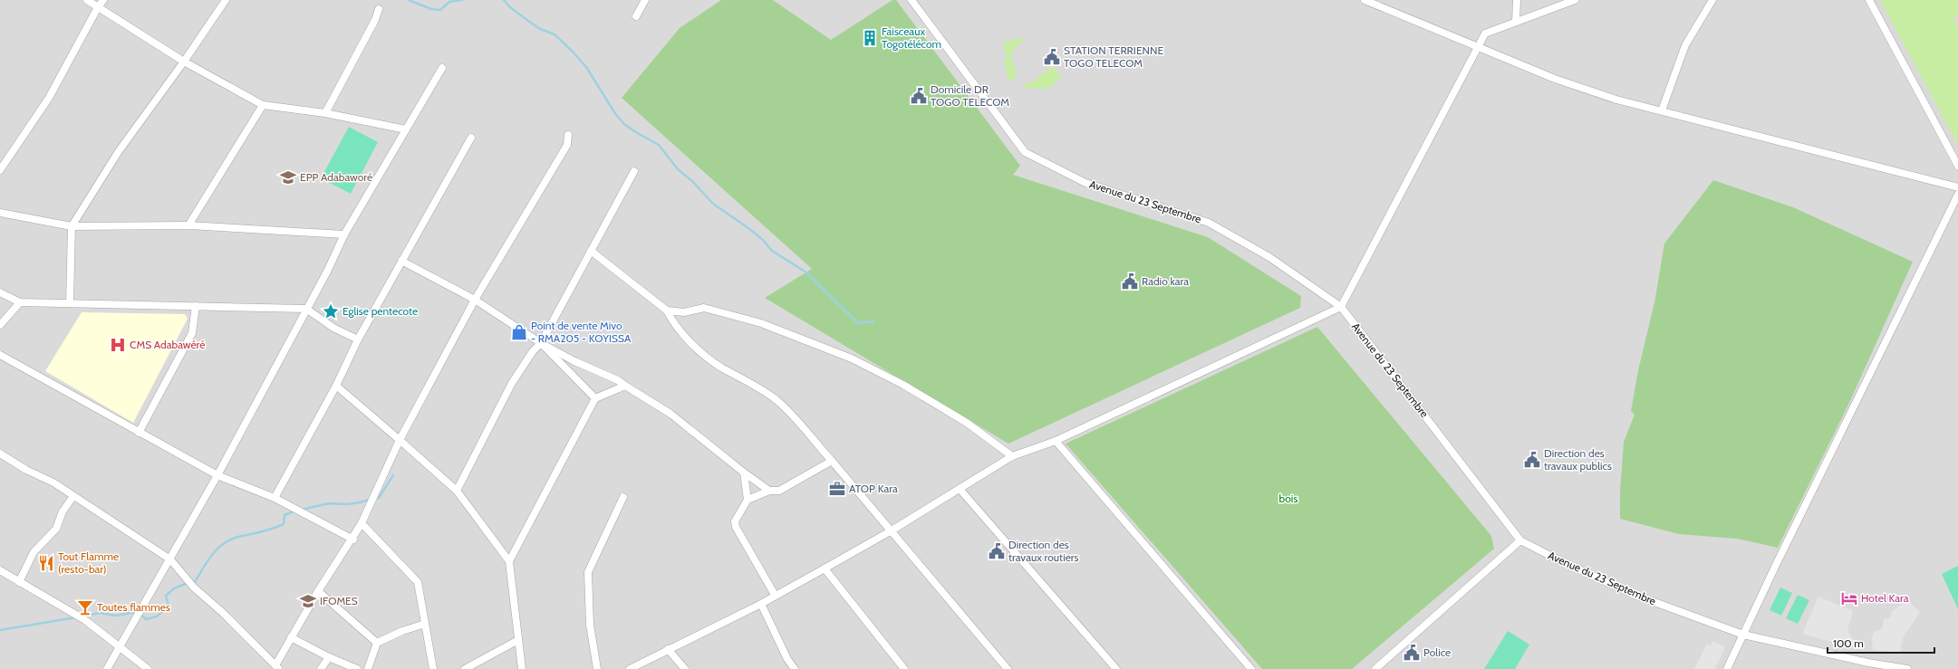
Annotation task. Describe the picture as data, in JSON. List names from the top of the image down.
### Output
{
  "streets": {
    "street": ["Avenue du 23 Septembre"]
  },
  "parks": ["bois"],
  "places": {
    "building": ["Faisceaux Togotélécom"],
    "public building": [
      "STATION TERRIENNE TOGO TELECOM",
      "Domicile DR TOGO TELECOM",
      "Radio kara",
      "Direction des travaux publics",
      "Direction des travaux routiers",
      "Police"
    ],
    "school or university": ["EPP Adabaworé", "IFOMES"],
    "place": ["Eglise pentecote"],
    "shop": ["Point de vente Mivo - RMA205 - KOYISSA"],
    "hospital": ["CMS Adabawéré"],
    "office": ["ATOP Kara"],
    "restaurant": ["Tout Flamme (resto-bar)"],
    "hotel": ["Hotel Kara"],
    "bar": ["Toutes flammes"]
  },
  "scale_bar": "100 m"
}
